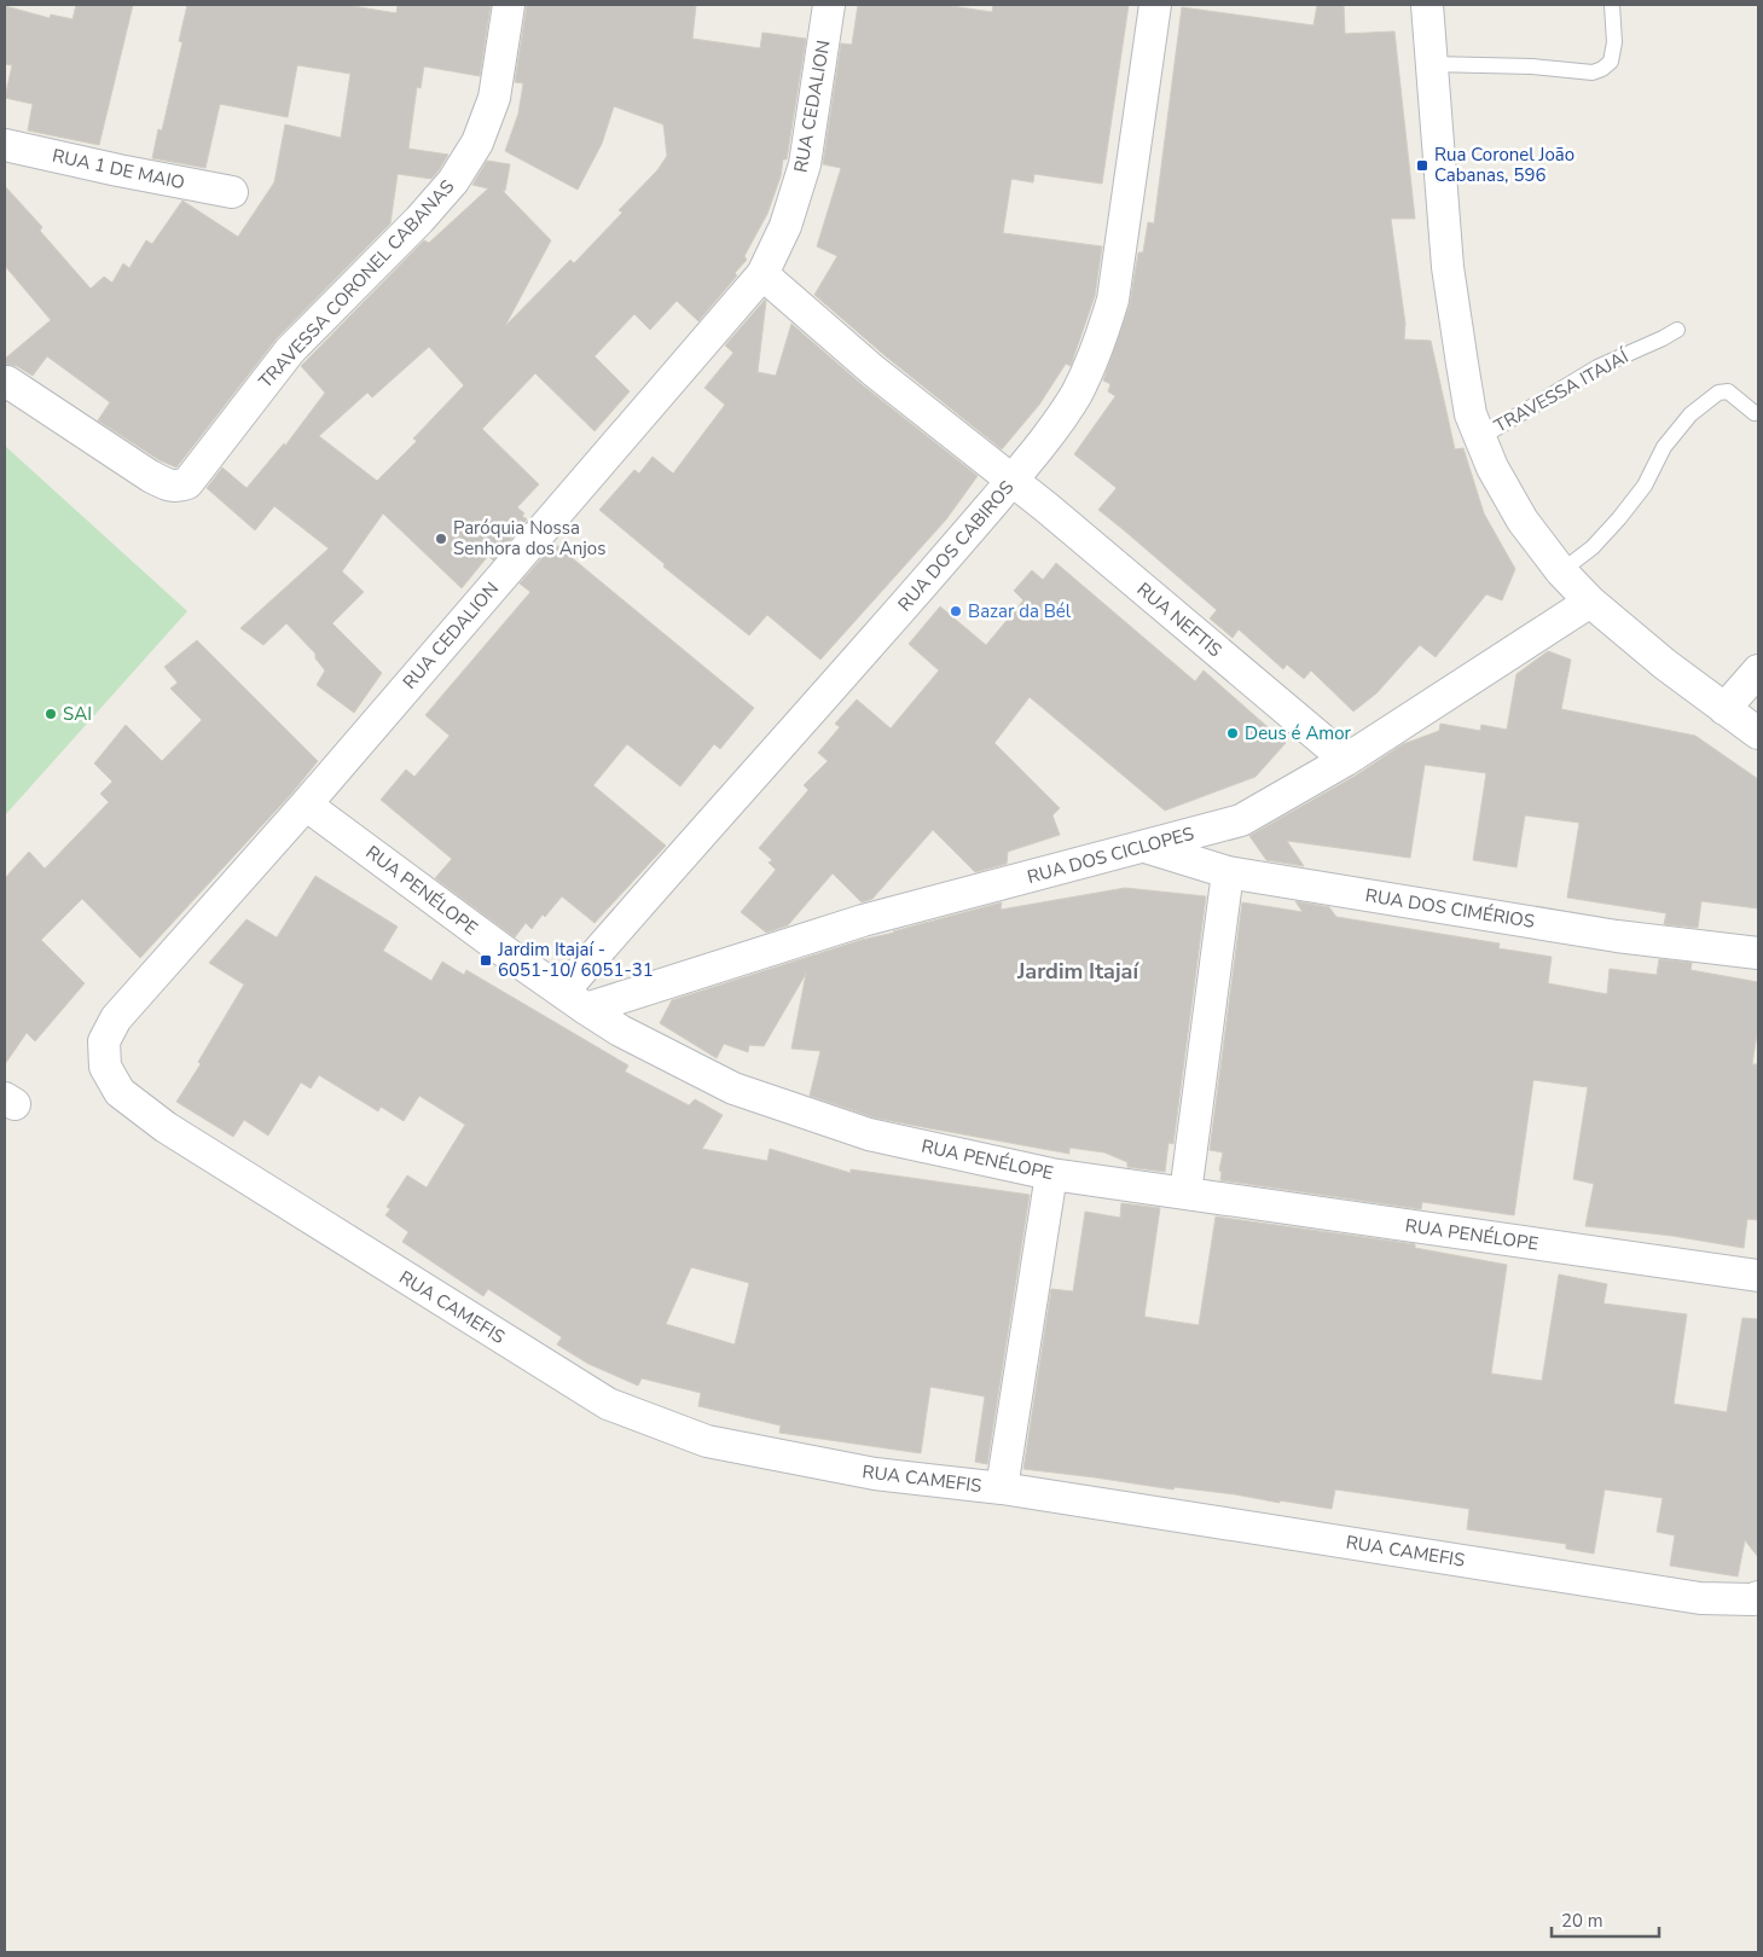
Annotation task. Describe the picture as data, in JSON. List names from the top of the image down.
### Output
{
  "streets": {
    "street": [
      "RUA CEDALION",
      "RUA 1 DE MAIO",
      "TRAVESSA CORONEL CABANAS",
      "RUA DOS CABIROS",
      "RUA NEFTIS",
      "RUA DOS CICLOPES",
      "RUA PENÉLOPE",
      "RUA DOS CIMÉRIOS",
      "RUA CAMEFIS"
    ],
    "lane": ["TRAVESSA ITAJAÍ"]
  },
  "crossings": [
    ["RUA CEDALION", "RUA NEFTIS"],
    ["RUA CEDALION", "RUA PENÉLOPE"],
    ["RUA CEDALION", "RUA CAMEFIS"],
    ["RUA DOS CABIROS", "RUA NEFTIS"],
    ["RUA DOS CABIROS", "RUA DOS CICLOPES"],
    ["RUA DOS CABIROS", "RUA PENÉLOPE"],
    ["RUA NEFTIS", "RUA DOS CICLOPES"],
    ["RUA DOS CICLOPES", "RUA PENÉLOPE"],
    ["RUA DOS CICLOPES", "RUA DOS CIMÉRIOS"]
  ],
  "districts": ["Jardim Itajaí"],
  "places": {
    "transit": ["Rua Coronel João Cabanas, 596", "Jardim Itajaí - 6051-10/ 6051-31"],
    "other": [
      "Paróquia Nossa Senhora dos Anjos",
      "Bazar da Bél",
      "SAI",
      "Deus é Amor"
    ]
  },
  "scale_bar": "20 m"
}
